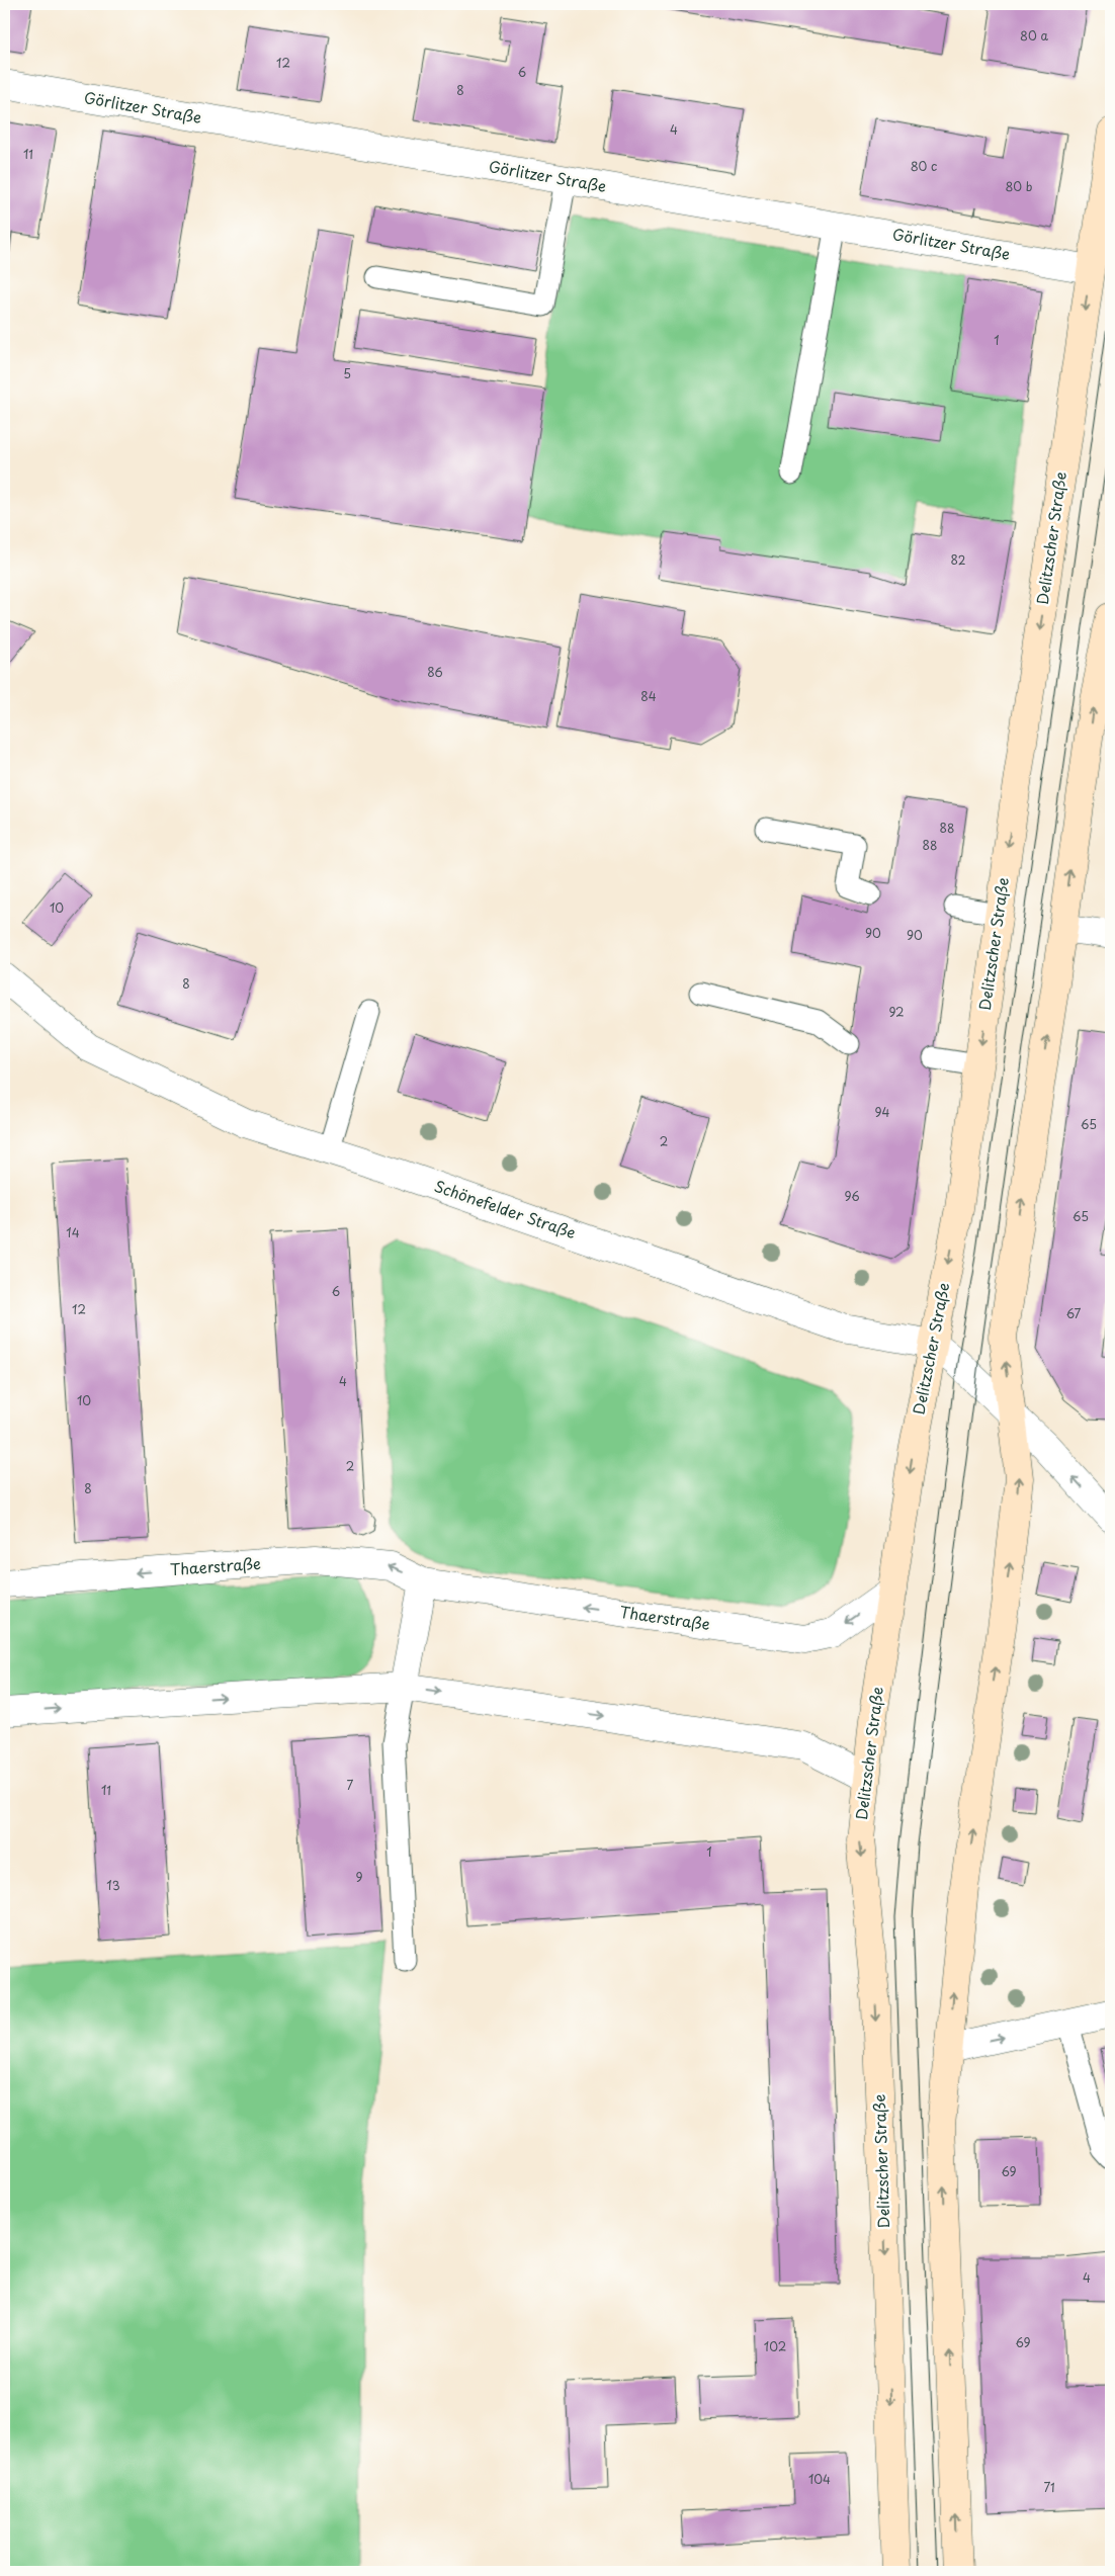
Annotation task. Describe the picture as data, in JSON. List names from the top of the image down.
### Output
{
  "streets": {
    "main road": ["Delitzscher Straße"],
    "street": ["Görlitzer Straße", "Schönefelder Straße", "Thaerstraße"]
  },
  "crossings": [
    ["Görlitzer Straße", "Delitzscher Straße"],
    ["Delitzscher Straße", "Schönefelder Straße"],
    ["Delitzscher Straße", "Thaerstraße"]
  ],
  "house_numbers": [
    "80 a",
    "12",
    "6",
    "8",
    "4",
    "11",
    "80 c",
    "80 b",
    "1",
    "5",
    "82",
    "86",
    "84",
    "88",
    "88",
    "10",
    "90",
    "90",
    "8",
    "92",
    "94",
    "65",
    "2",
    "96",
    "65",
    "14",
    "6",
    "12",
    "67",
    "4",
    "10",
    "2",
    "8",
    "7",
    "11",
    "1",
    "9",
    "13",
    "69",
    "4",
    "69",
    "102",
    "104",
    "71"
  ]
}
